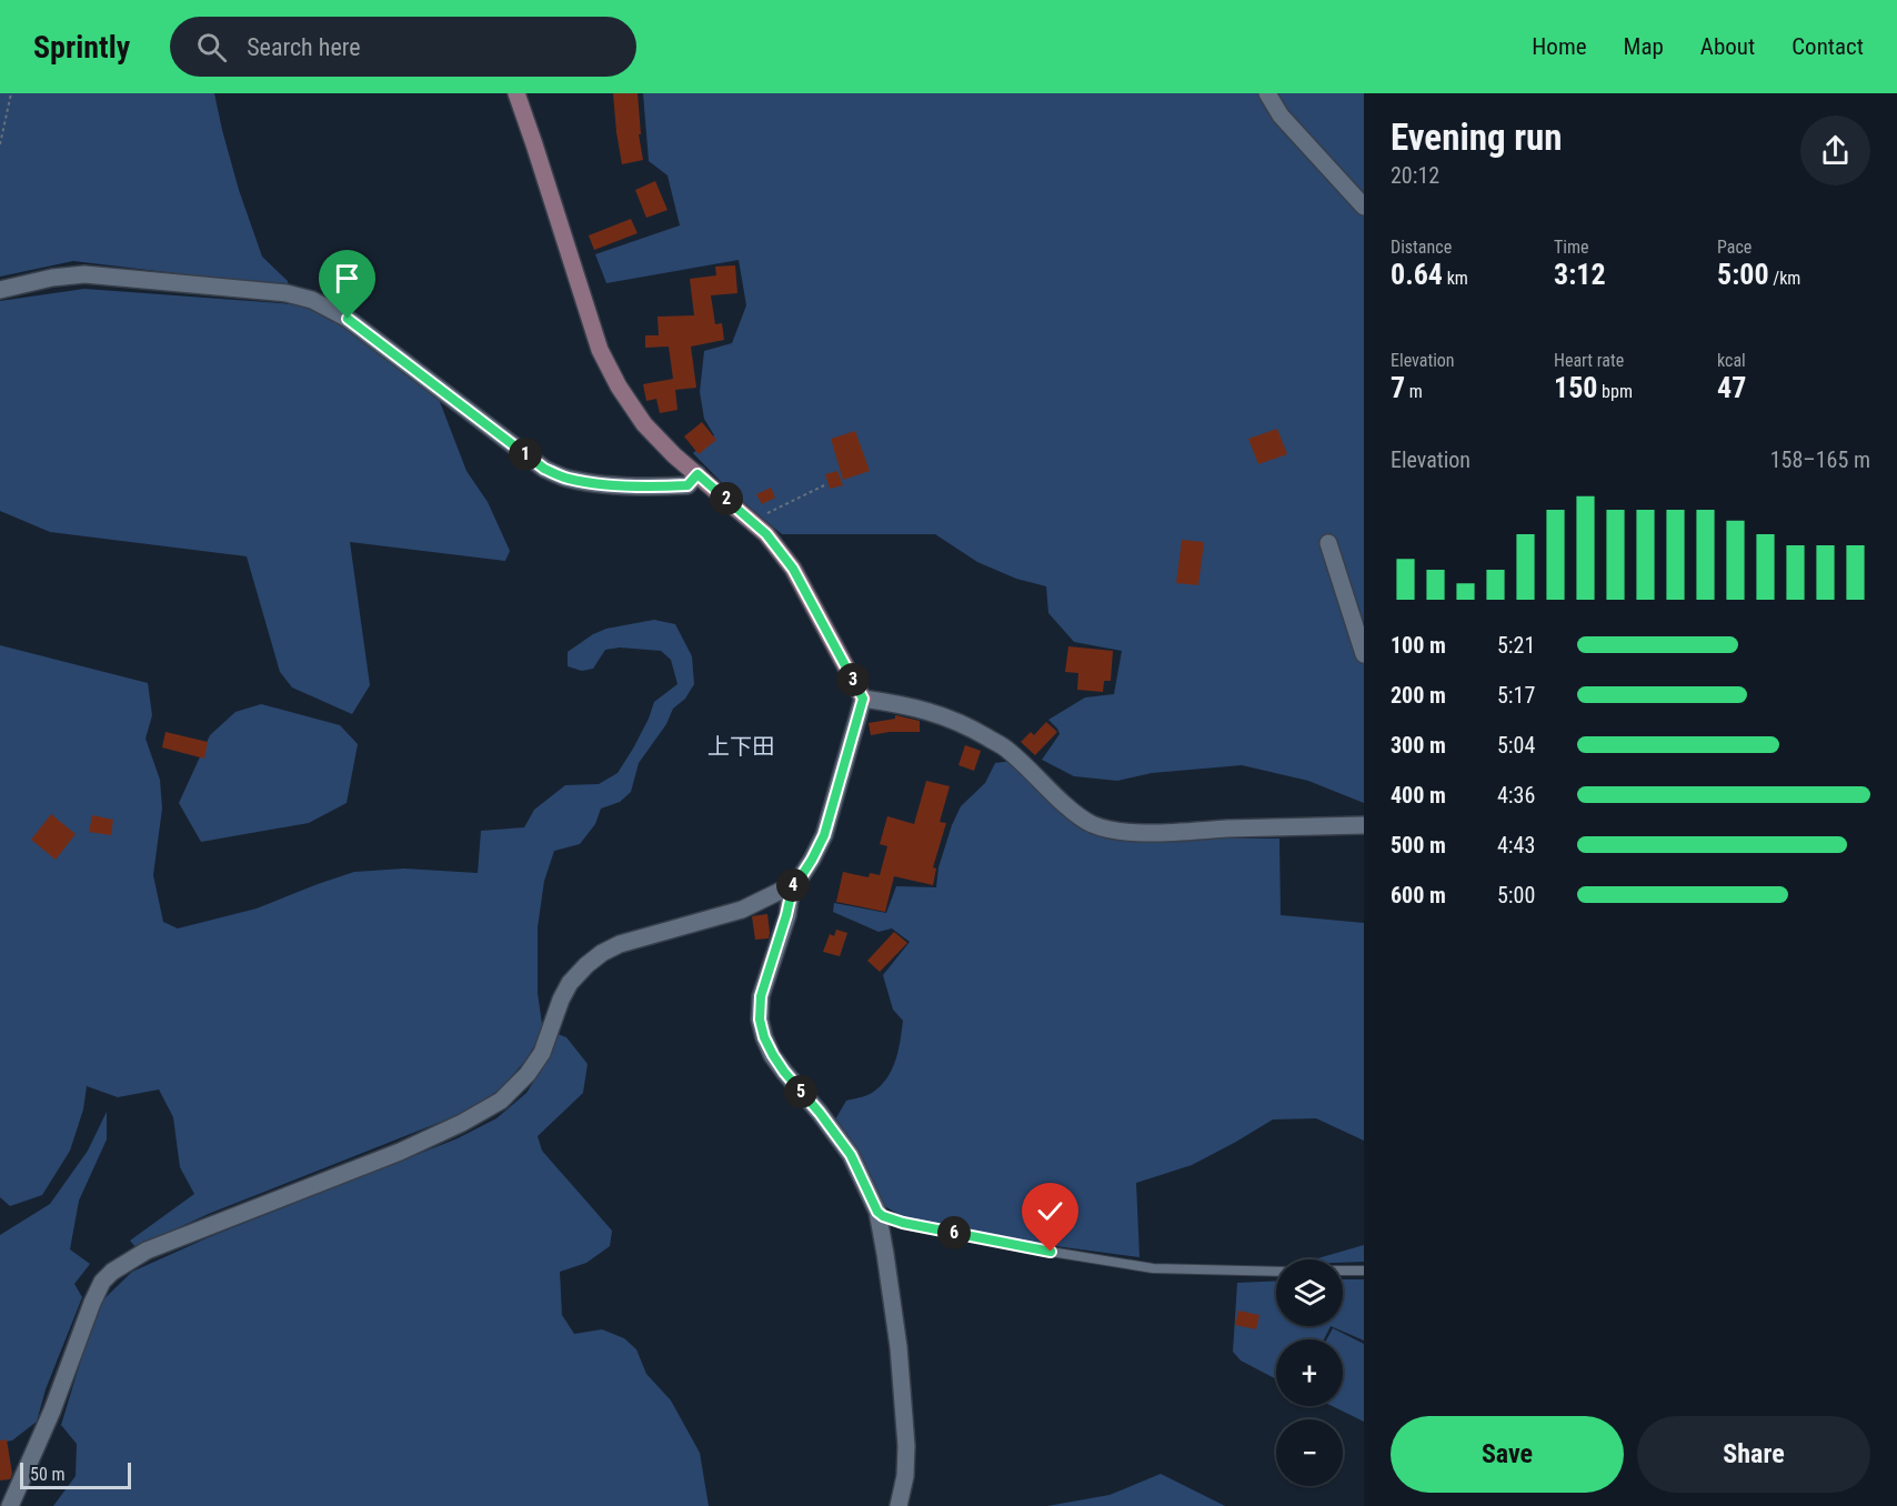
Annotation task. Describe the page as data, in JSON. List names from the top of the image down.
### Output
{
  "districts": ["上下田"],
  "scale_bar": "50 m",
  "page": {
    "header": "Sprintly",
    "search": "Search here",
    "nav": [
      "Home",
      "Map",
      "About",
      "Contact"
    ],
    "heading": ["Evening run", "20:12"],
    "stats": [
      ["Distance", "0.64 km"],
      ["Time", "3:12"],
      ["Pace", "5:00 /km"],
      ["Elevation", "7 m"],
      ["Heart rate", "150 bpm"],
      ["kcal", "47"]
    ],
    "chart": ["Elevation", "158–165 m"],
    "pins": [
      "1",
      "2",
      "3",
      "4",
      "5",
      "6"
    ],
    "list": [
      {
        "name": "100 m",
        "note": "5:21"
      },
      {
        "name": "200 m",
        "note": "5:17"
      },
      {
        "name": "300 m",
        "note": "5:04"
      },
      {
        "name": "400 m",
        "note": "4:36"
      },
      {
        "name": "500 m",
        "note": "4:43"
      },
      {
        "name": "600 m",
        "note": "5:00"
      }
    ],
    "map_buttons": ["+", "−"],
    "buttons": ["Save", "Share"],
    "scale": "50 m"
  }
}
